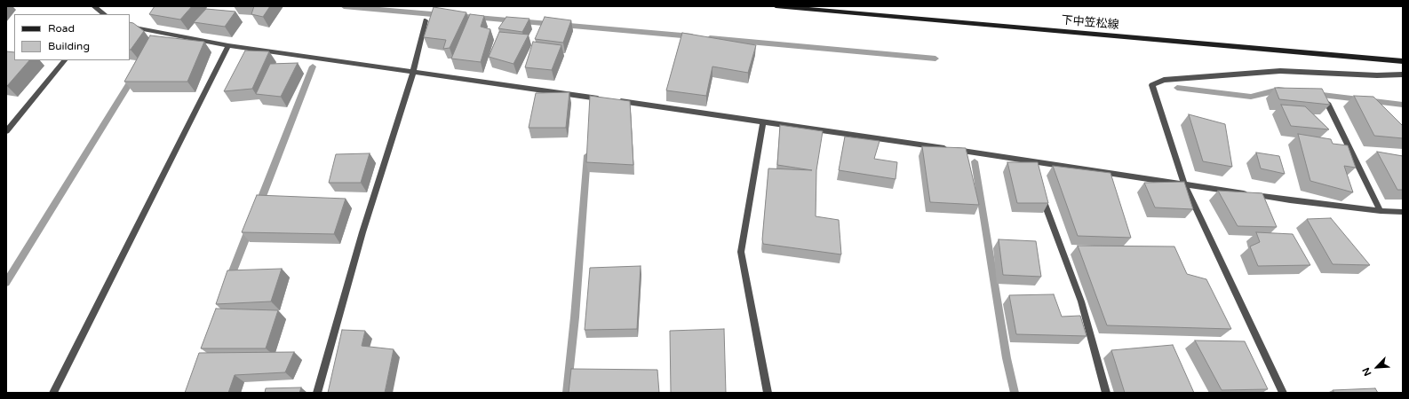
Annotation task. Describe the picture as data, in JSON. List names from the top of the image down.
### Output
{
  "streets": {
    "main road": ["下中笠松線"]
  },
  "legend": ["Road", "Building"],
  "north": "bottom left"
}
